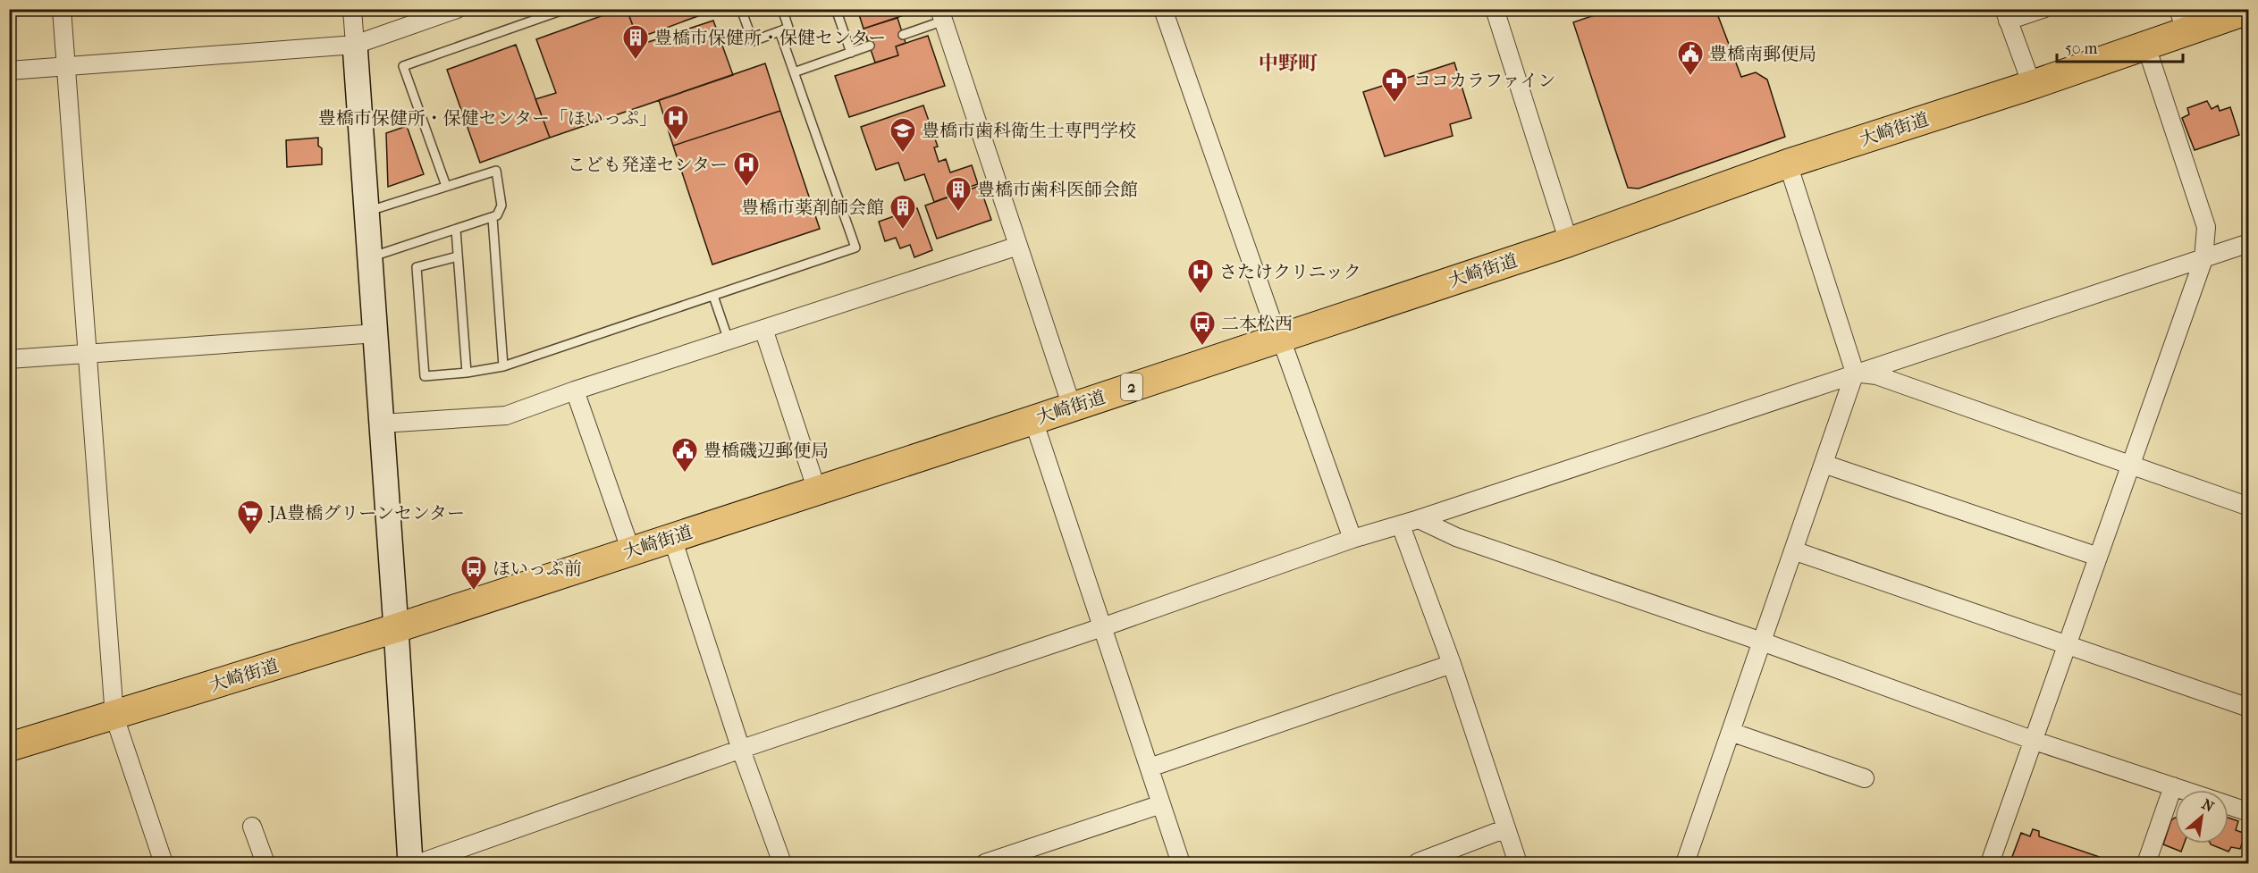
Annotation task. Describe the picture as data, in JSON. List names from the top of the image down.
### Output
{
  "streets": {
    "main road": ["大崎街道", "2"]
  },
  "districts": ["中野町"],
  "places": {
    "building": ["豊橋市保健所・保健センター", "豊橋市歯科医師会館", "豊橋市薬剤師会館"],
    "public building": ["豊橋南郵便局", "豊橋磯辺郵便局"],
    "pharmacy": ["ココカラファイン"],
    "hospital": ["豊橋市保健所・保健センター「ほいっぷ」", "こども発達センター", "さたけクリニック"],
    "school or university": ["豊橋市歯科衛生士専門学校"],
    "bus stop": ["二本松西", "ほいっぷ前"],
    "supermarket": ["JA豊橋グリーンセンター"]
  },
  "scale_bar": "50 m",
  "north": "top right"
}
